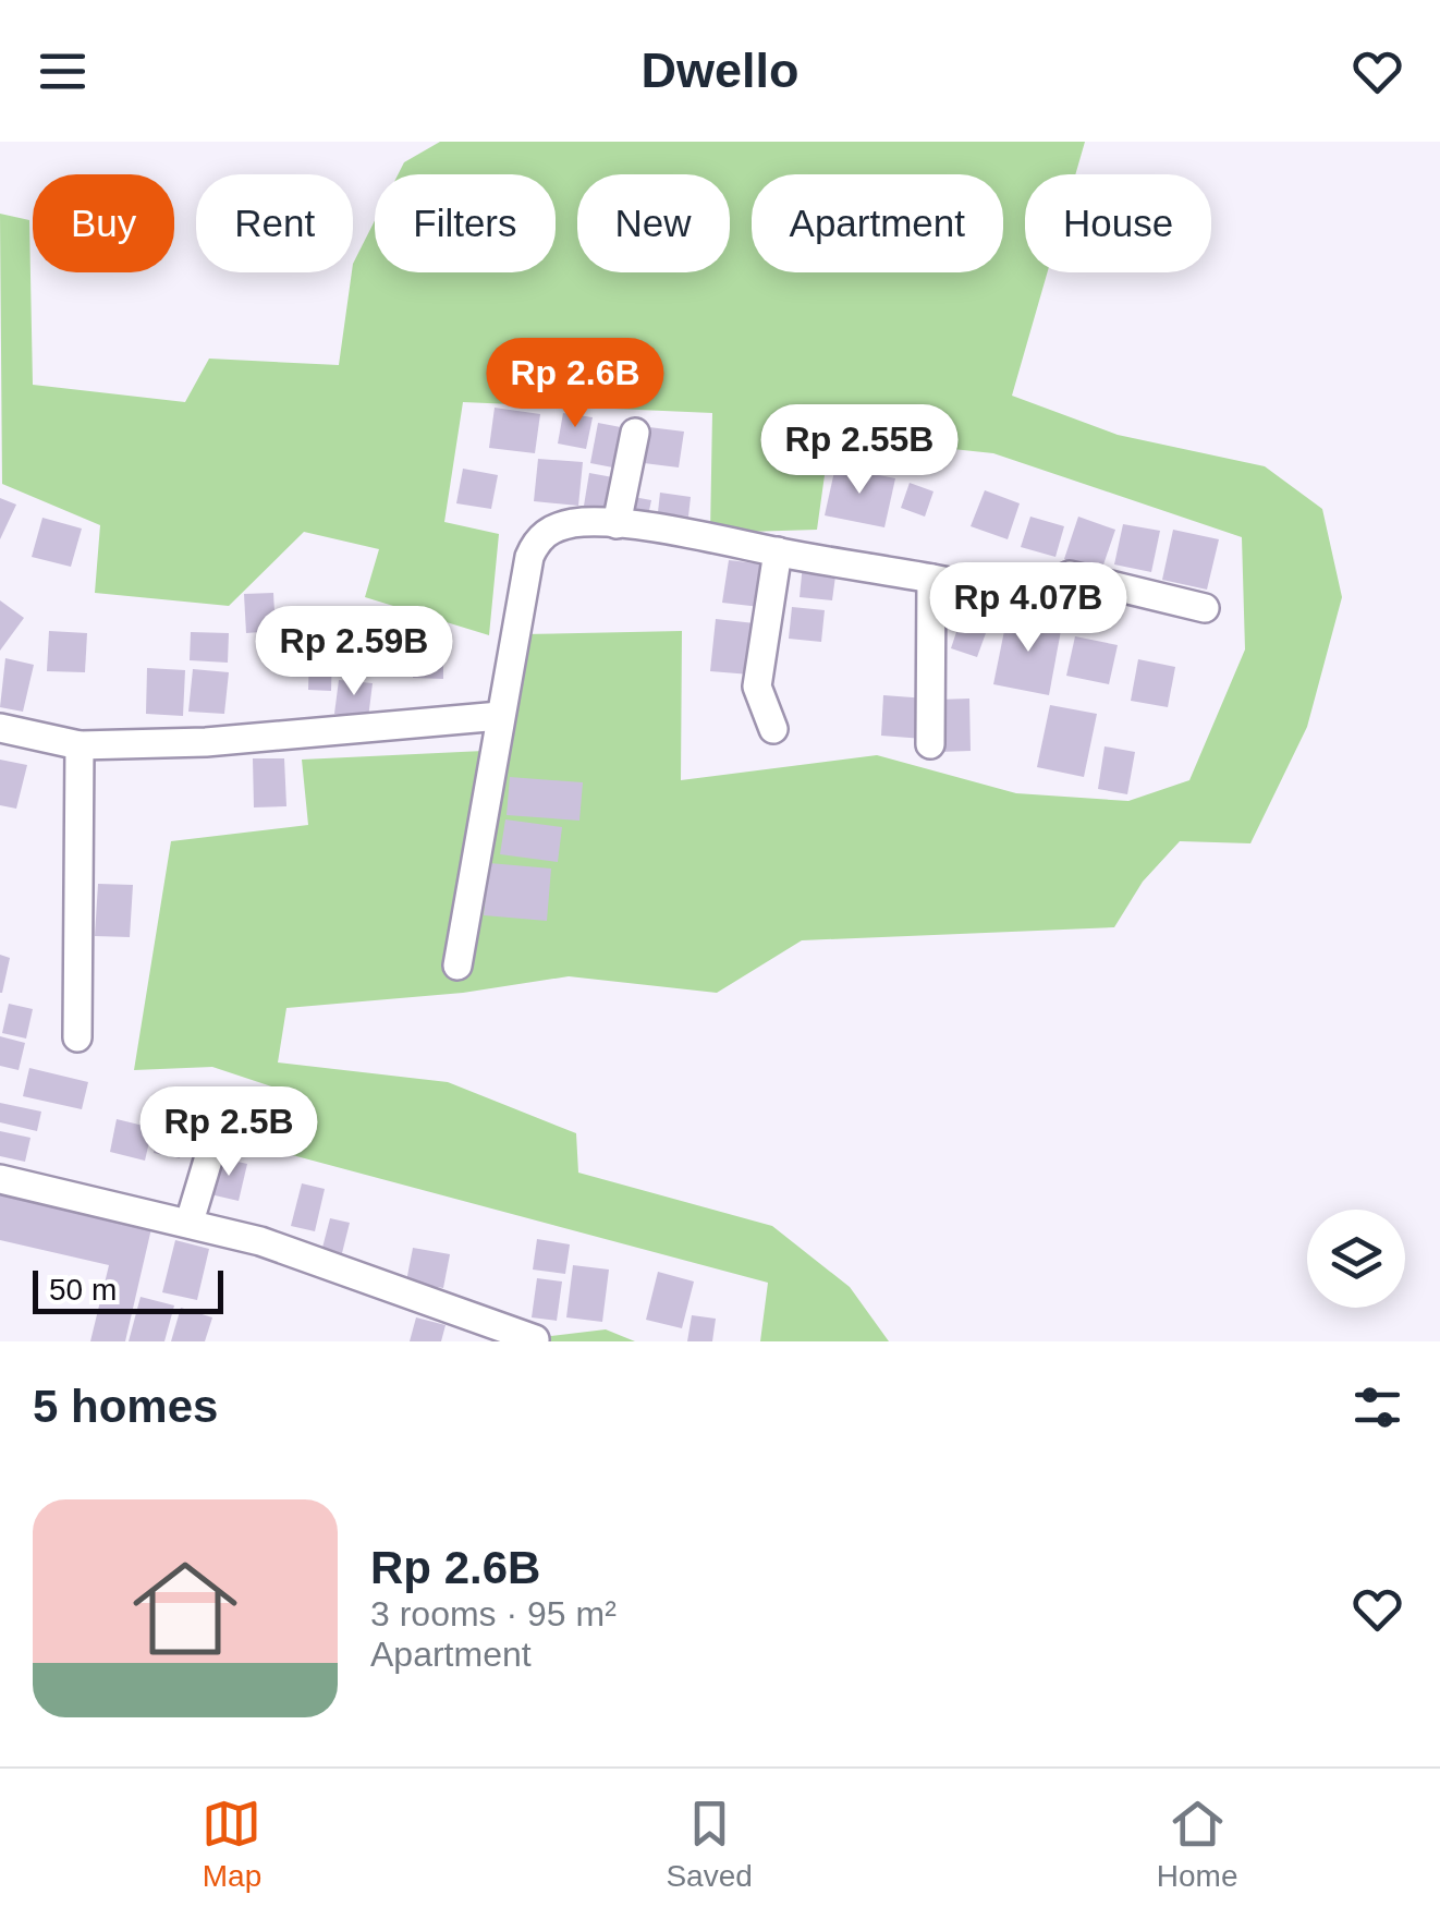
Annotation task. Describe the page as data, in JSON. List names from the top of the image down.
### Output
{
  "scale_bar": "50 m",
  "page": {
    "header": "Dwello",
    "chip": [
      "Buy",
      "Rent",
      "Filters",
      "New",
      "Apartment",
      "House"
    ],
    "price": [
      "Rp 2.6B",
      "Rp 2.55B",
      "Rp 4.07B",
      "Rp 2.59B",
      "Rp 2.5B"
    ],
    "scale": "50 m",
    "heading": "5 homes",
    "list": [
      {
        "name": "Rp 2.6B",
        "note": "3 rooms · 95 m² · Apartment"
      }
    ],
    "tabs": ["Map", "Saved", "Home"]
  }
}
